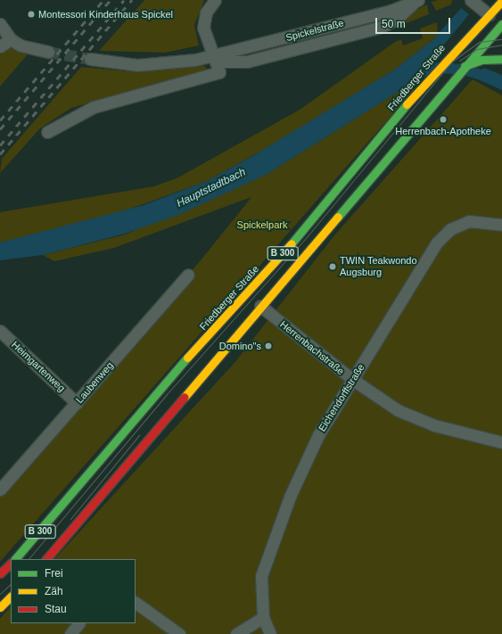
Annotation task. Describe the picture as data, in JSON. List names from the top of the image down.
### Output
{
  "streets": {
    "main road": ["Friedberger Straße", "B 300"],
    "street": [
      "Spickelstraße",
      "Herrenbachstraße",
      "Heimgartenweg",
      "Laubenweg",
      "Eichendorffstraße"
    ]
  },
  "crossings": [
    ["B 300", "Herrenbachstraße"],
    ["Herrenbachstraße", "Eichendorffstraße"],
    ["Heimgartenweg", "Laubenweg"]
  ],
  "water": ["Hauptstadtbach"],
  "parks": ["Spickelpark"],
  "places": [
    "Montessori Kinderhaus Spickel",
    "Herrenbach-Apotheke",
    "TWIN Teakwondo Augsburg",
    "Domino\"s"
  ],
  "legend": ["Frei", "Zäh", "Stau"],
  "scale_bar": "50 m"
}
